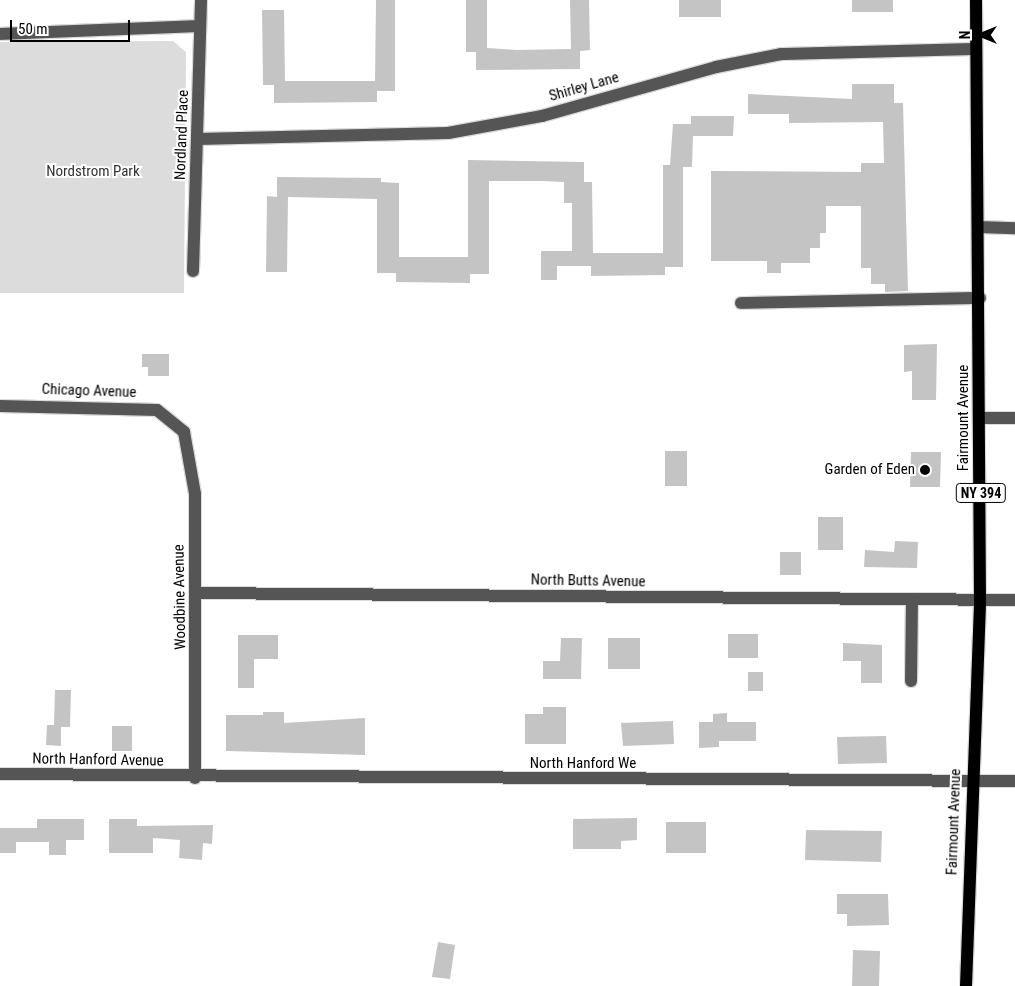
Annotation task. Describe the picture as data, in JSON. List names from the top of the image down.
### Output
{
  "streets": {
    "main road": ["Fairmount Avenue", "NY 394"],
    "street": [
      "Shirley Lane",
      "Nordland Place",
      "Chicago Avenue",
      "North Butts Avenue",
      "Woodbine Avenue",
      "North Hanford Avenue",
      "North Hanford We"
    ]
  },
  "crossings": [
    ["Shirley Lane", "Nordland Place"],
    ["Shirley Lane", "Fairmount Avenue"],
    ["Chicago Avenue", "Woodbine Avenue"],
    ["Fairmount Avenue", "North Butts Avenue"],
    ["Fairmount Avenue", "North Hanford We"],
    ["North Butts Avenue", "Woodbine Avenue"],
    ["Woodbine Avenue", "North Hanford Avenue"],
    ["Woodbine Avenue", "North Hanford We"],
    ["North Hanford Avenue", "North Hanford We"]
  ],
  "parks": ["Nordstrom Park"],
  "places": ["Garden of Eden"],
  "scale_bar": "50 m",
  "north": "left"
}
